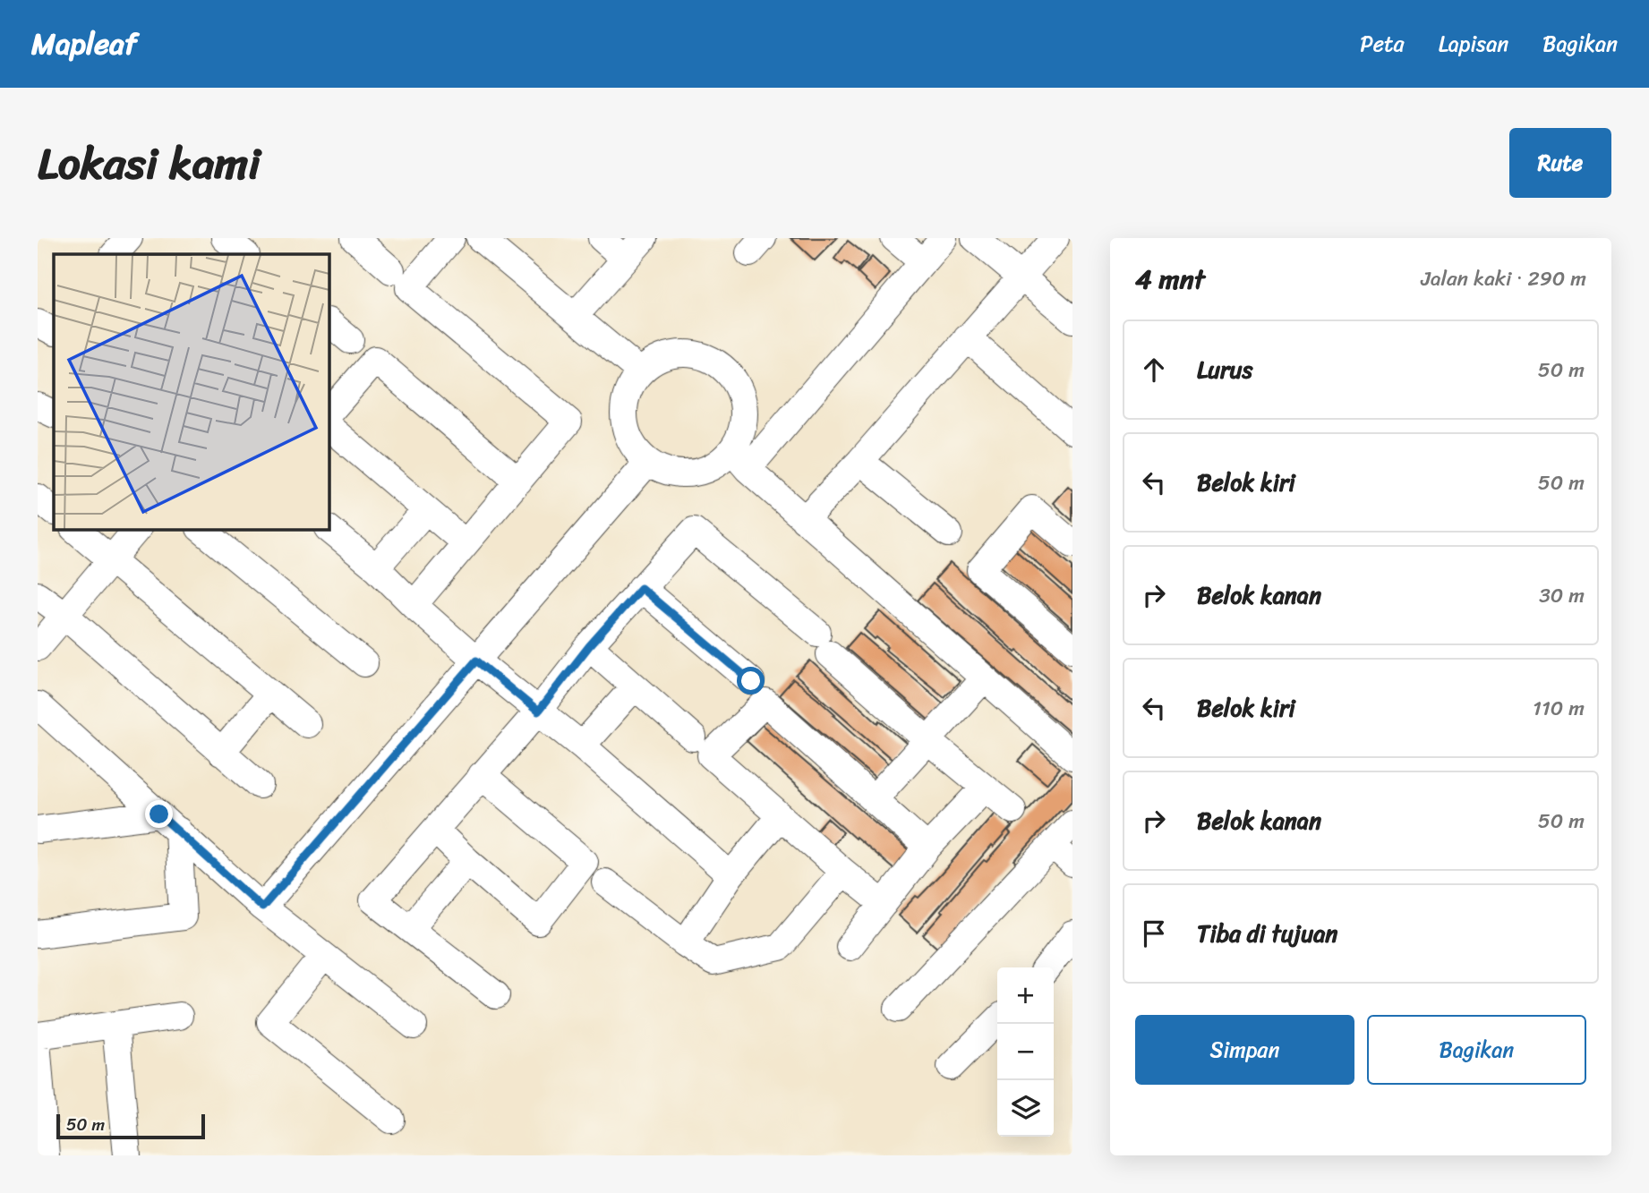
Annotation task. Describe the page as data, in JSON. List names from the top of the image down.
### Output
{
  "scale_bar": "50 m",
  "page": {
    "header": "Mapleaf",
    "nav": ["Peta", "Lapisan", "Bagikan"],
    "title": "Lokasi kami",
    "buttons": [
      "Rute",
      ["Simpan", "Bagikan"]
    ],
    "heading": ["4 mnt", "Jalan kaki · 290 m"],
    "list": [
      ["Lurus", "50 m"],
      ["Belok kiri", "50 m"],
      ["Belok kanan", "30 m"],
      ["Belok kiri", "110 m"],
      ["Belok kanan", "50 m"],
      "Tiba di tujuan"
    ],
    "map_buttons": ["+", "−"],
    "scale": "50 m"
  }
}
